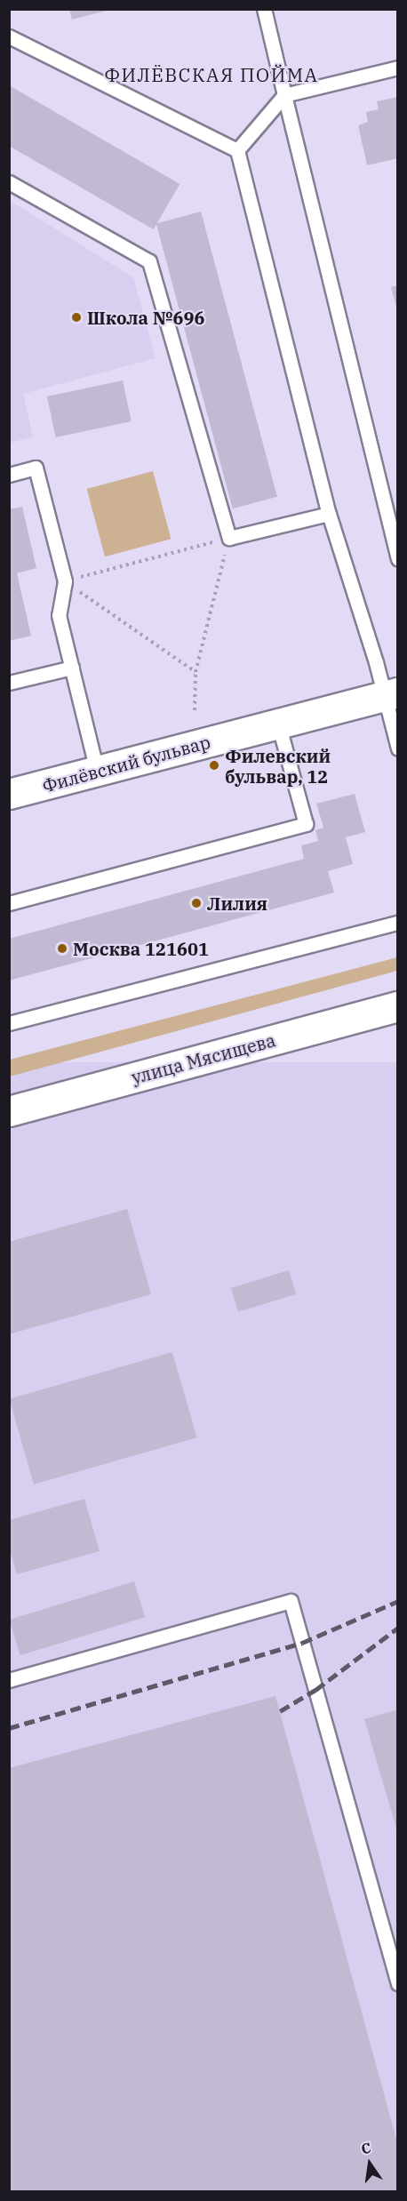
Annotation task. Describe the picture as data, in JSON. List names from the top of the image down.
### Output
{
  "streets": {
    "street": ["Филёвский бульвар", "улица Мясищева"]
  },
  "districts": ["ФИЛЁВСКАЯ ПОЙМА"],
  "places": [
    "Школа №696",
    "Филевский бульвар, 12",
    "Лилия",
    "Москва 121601"
  ],
  "north": "top"
}
